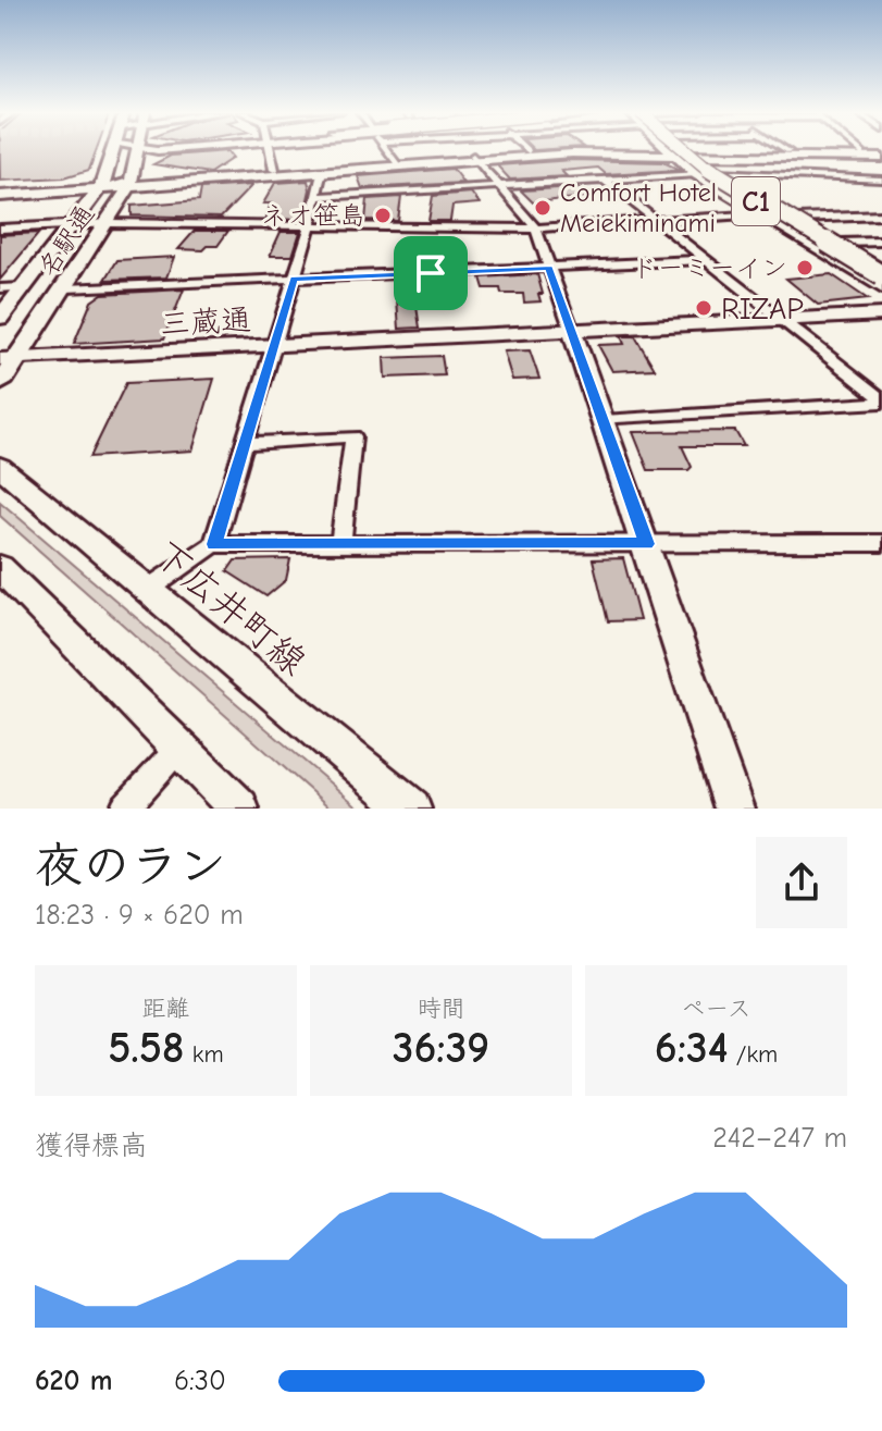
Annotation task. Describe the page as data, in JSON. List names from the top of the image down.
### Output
{
  "streets": {
    "highway": ["C1"],
    "main road": ["名駅通"],
    "street": ["三蔵通", "下広井町線"]
  },
  "crossings": [
    ["名駅通", "三蔵通"]
  ],
  "places": [
    "Comfort Hotel Meiekiminami",
    "ネオ笹島",
    "ドーミーイン",
    "RIZAP"
  ],
  "page": {
    "heading": ["夜のラン", "18:23 · 9 × 620 m"],
    "stats": [
      ["距離", "5.58 km"],
      ["時間", "36:39"],
      ["ペース", "6:34 /km"]
    ],
    "chart": ["獲得標高", "242–247 m"],
    "list": [
      {
        "name": "620 m",
        "note": "6:30"
      }
    ]
  }
}
